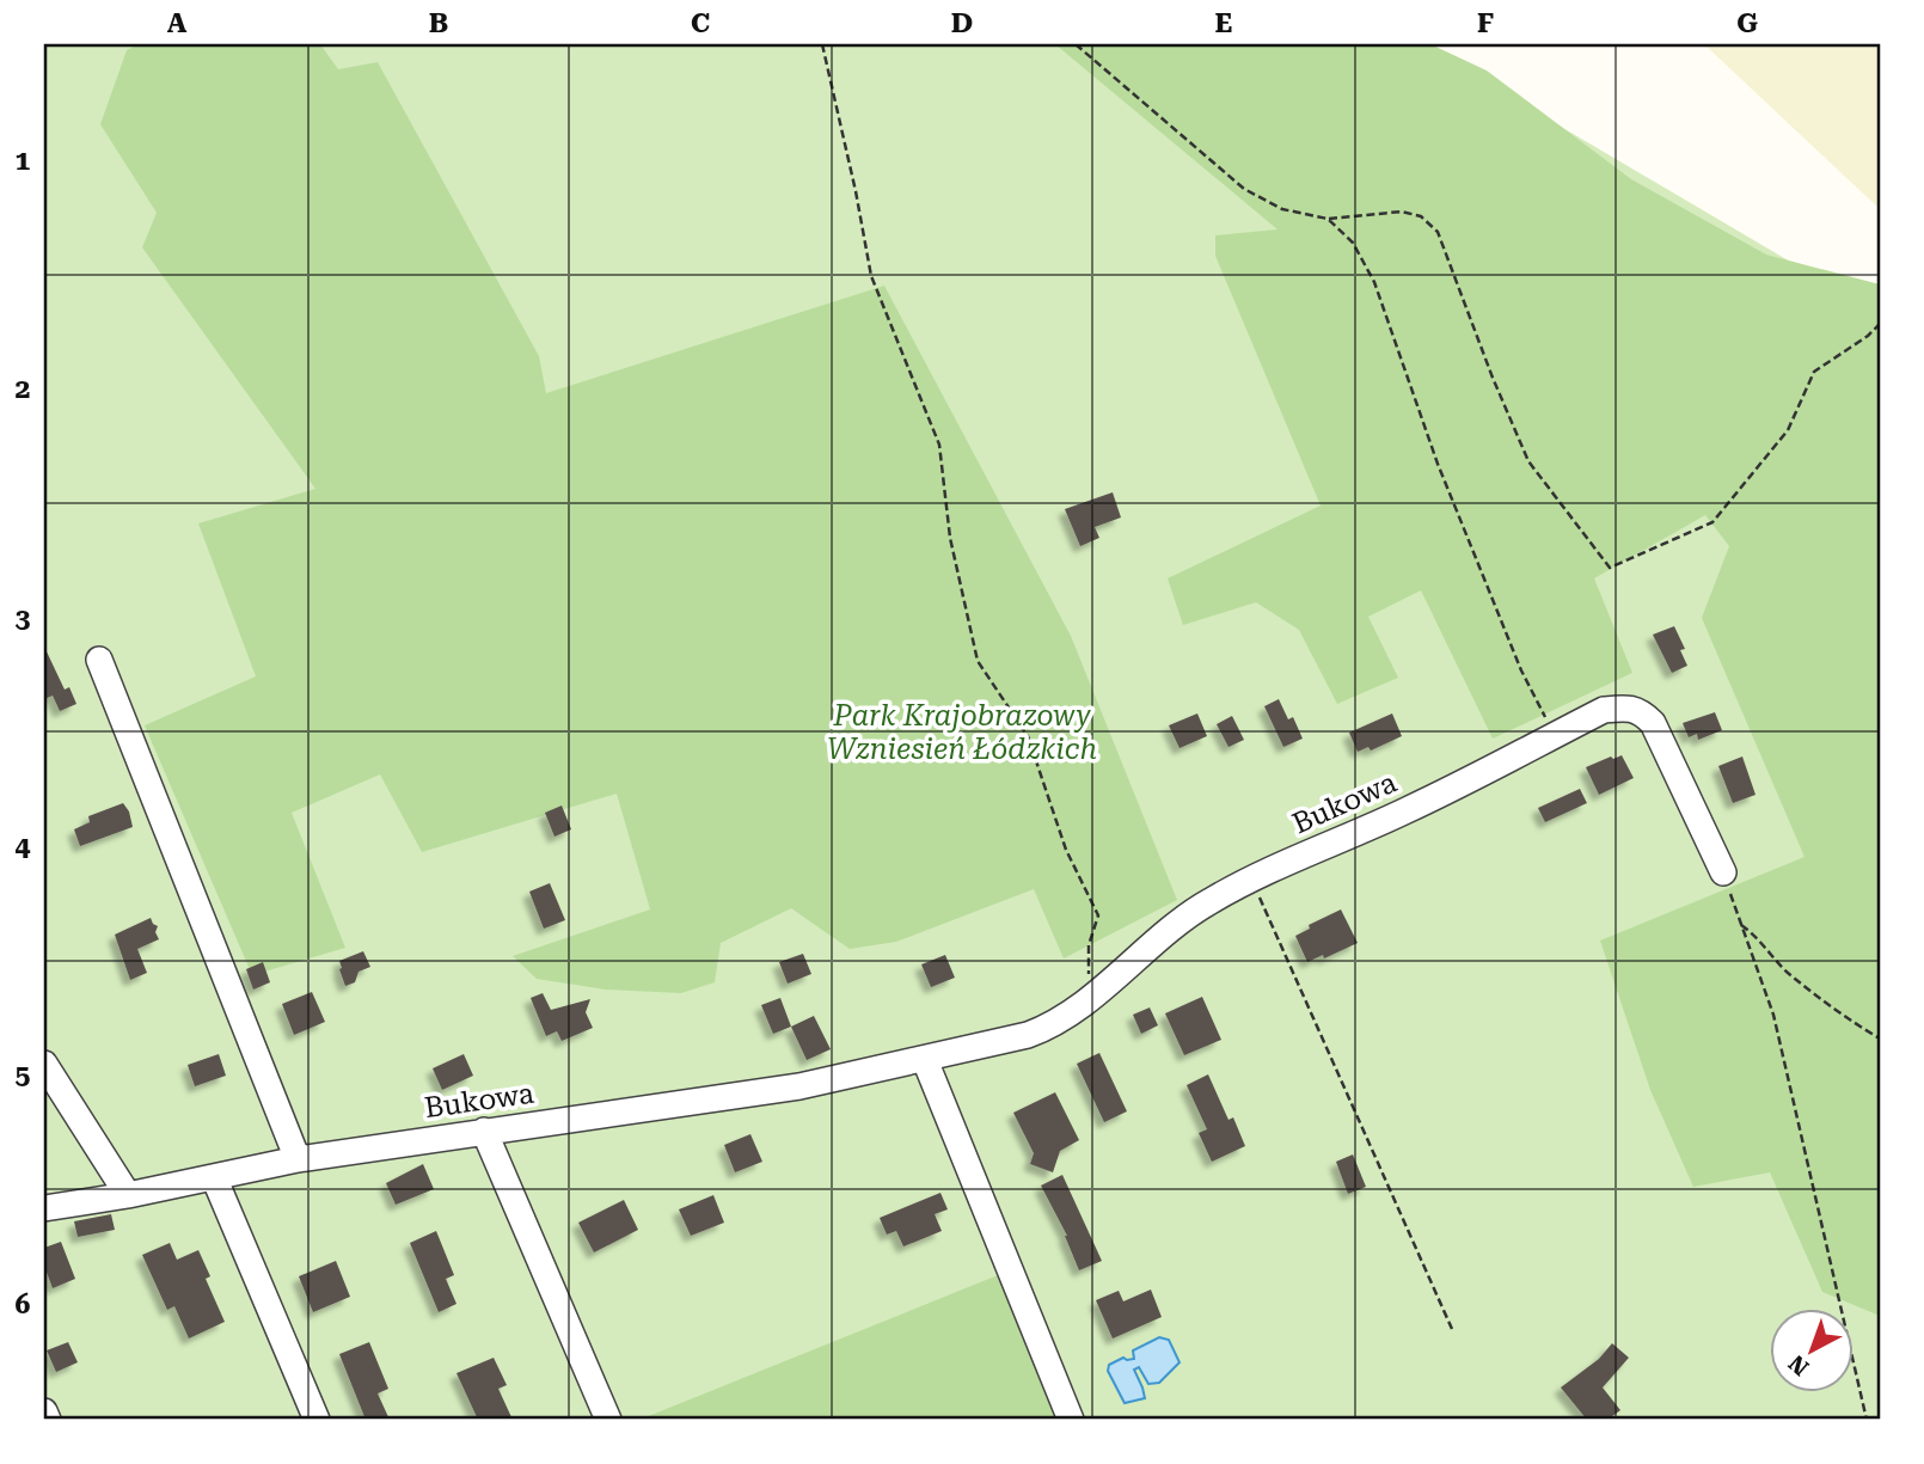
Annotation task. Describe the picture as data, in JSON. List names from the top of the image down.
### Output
{
  "streets": {
    "street": ["Bukowa"]
  },
  "parks": ["Park Krajobrazowy Wzniesień Łódzkich"],
  "north": "bottom left",
  "grid": {
    "columns": [
      "A",
      "B",
      "C",
      "D",
      "E",
      "F",
      "G"
    ],
    "rows": [
      "1",
      "2",
      "3",
      "4",
      "5",
      "6"
    ]
  }
}
